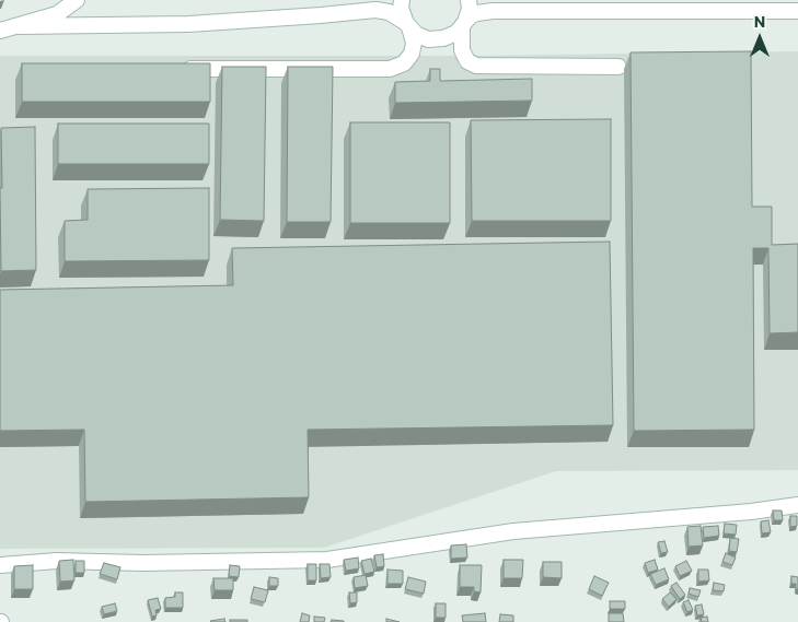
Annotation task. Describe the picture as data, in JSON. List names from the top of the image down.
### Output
{
  "north": "top"
}
